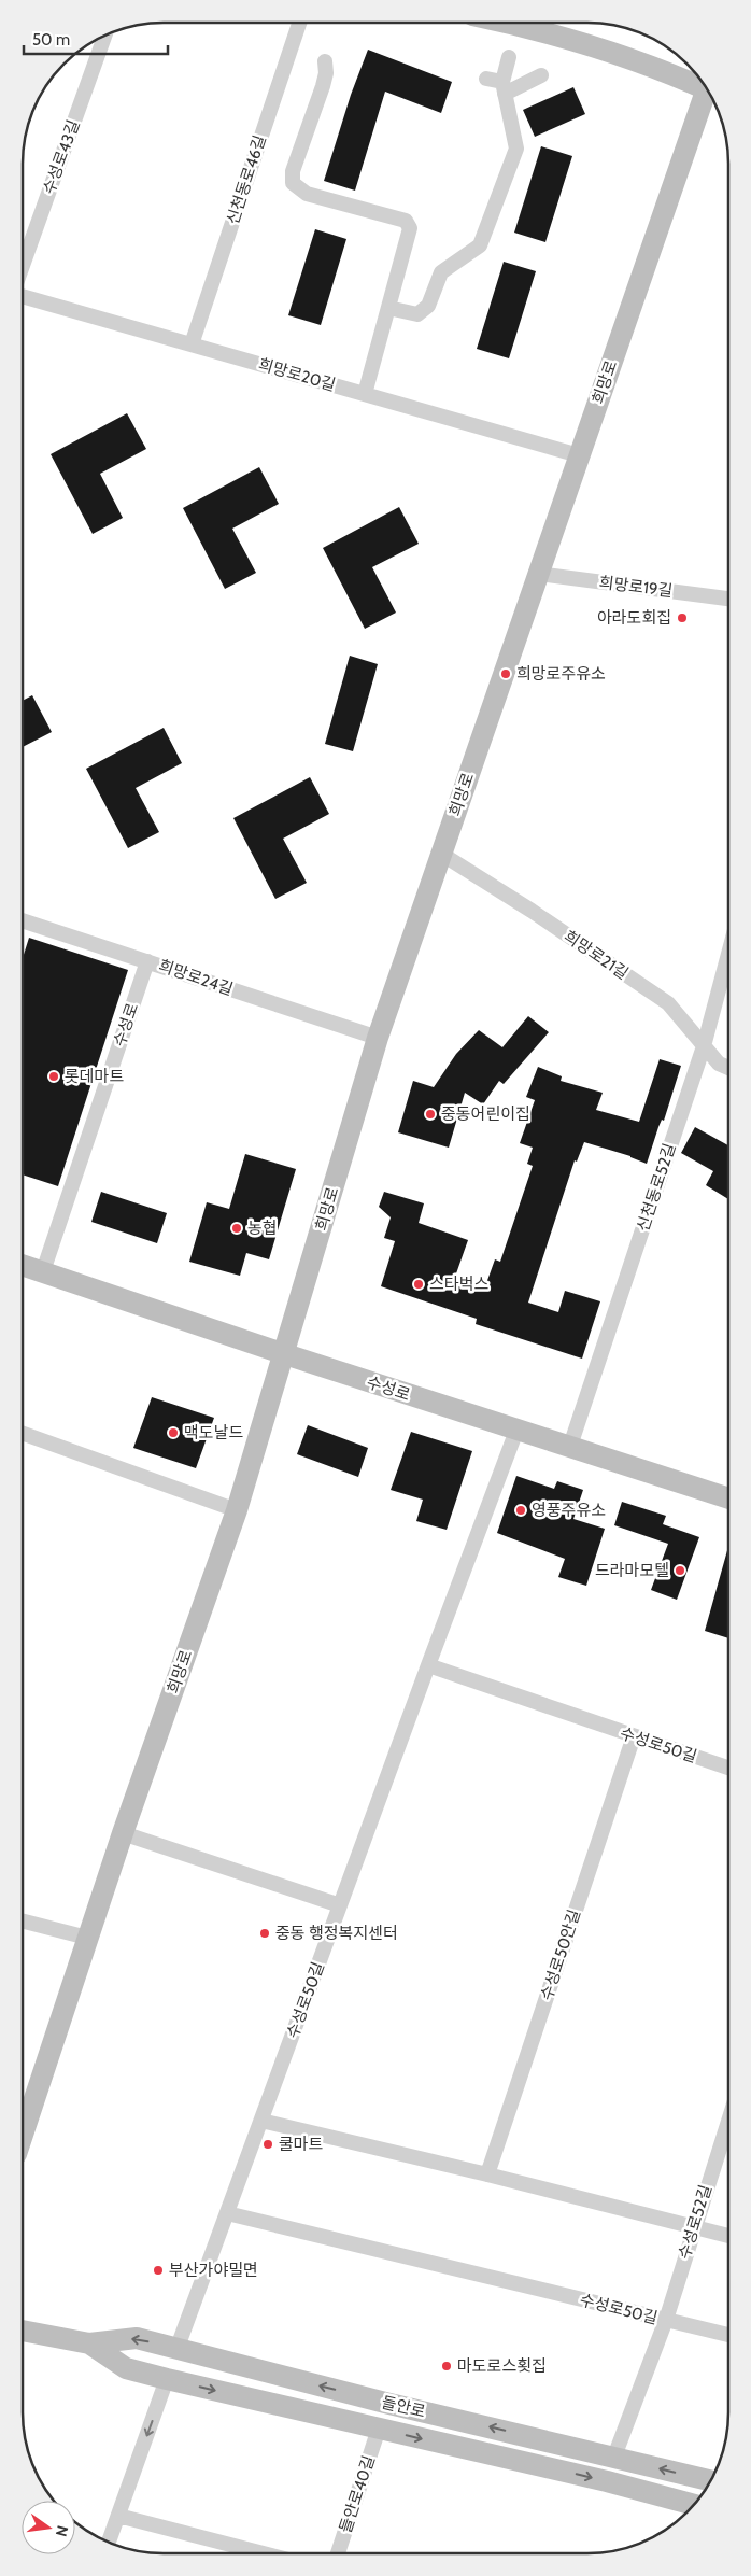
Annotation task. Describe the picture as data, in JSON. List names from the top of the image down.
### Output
{
  "streets": {
    "main road": ["희망로", "수성로", "들안로"],
    "street": [
      "수성로43길",
      "신천동로46길",
      "희망로20길",
      "희망로19길",
      "희망로21길",
      "희망로24길",
      "신천동로52길",
      "수성로50길",
      "수성로50안길",
      "수성로52길",
      "들안로40길"
    ]
  },
  "crossings": [
    ["신천동로46길", "희망로20길"],
    ["희망로20길", "희망로"],
    ["희망로", "희망로19길"],
    ["희망로", "희망로21길"],
    ["희망로", "희망로24길"],
    ["희망로", "수성로"],
    ["희망로21길", "신천동로52길"],
    ["희망로24길", "수성로"],
    ["수성로", "신천동로52길"],
    ["수성로", "수성로50길"],
    ["수성로50길", "수성로50안길"],
    ["수성로50길", "수성로52길"],
    ["수성로50길", "들안로"],
    ["수성로52길", "들안로"],
    ["들안로", "들안로40길"]
  ],
  "places": [
    "아라도회집",
    "희망로주유소",
    "롯데마트",
    "중동어린이집",
    "농협",
    "스타벅스",
    "맥도날드",
    "영풍주유소",
    "드라마모텔",
    "중동 행정복지센터",
    "쿨마트",
    "부산가야밀면",
    "마도로스횟집"
  ],
  "scale_bar": "50 m",
  "north": "right"
}
